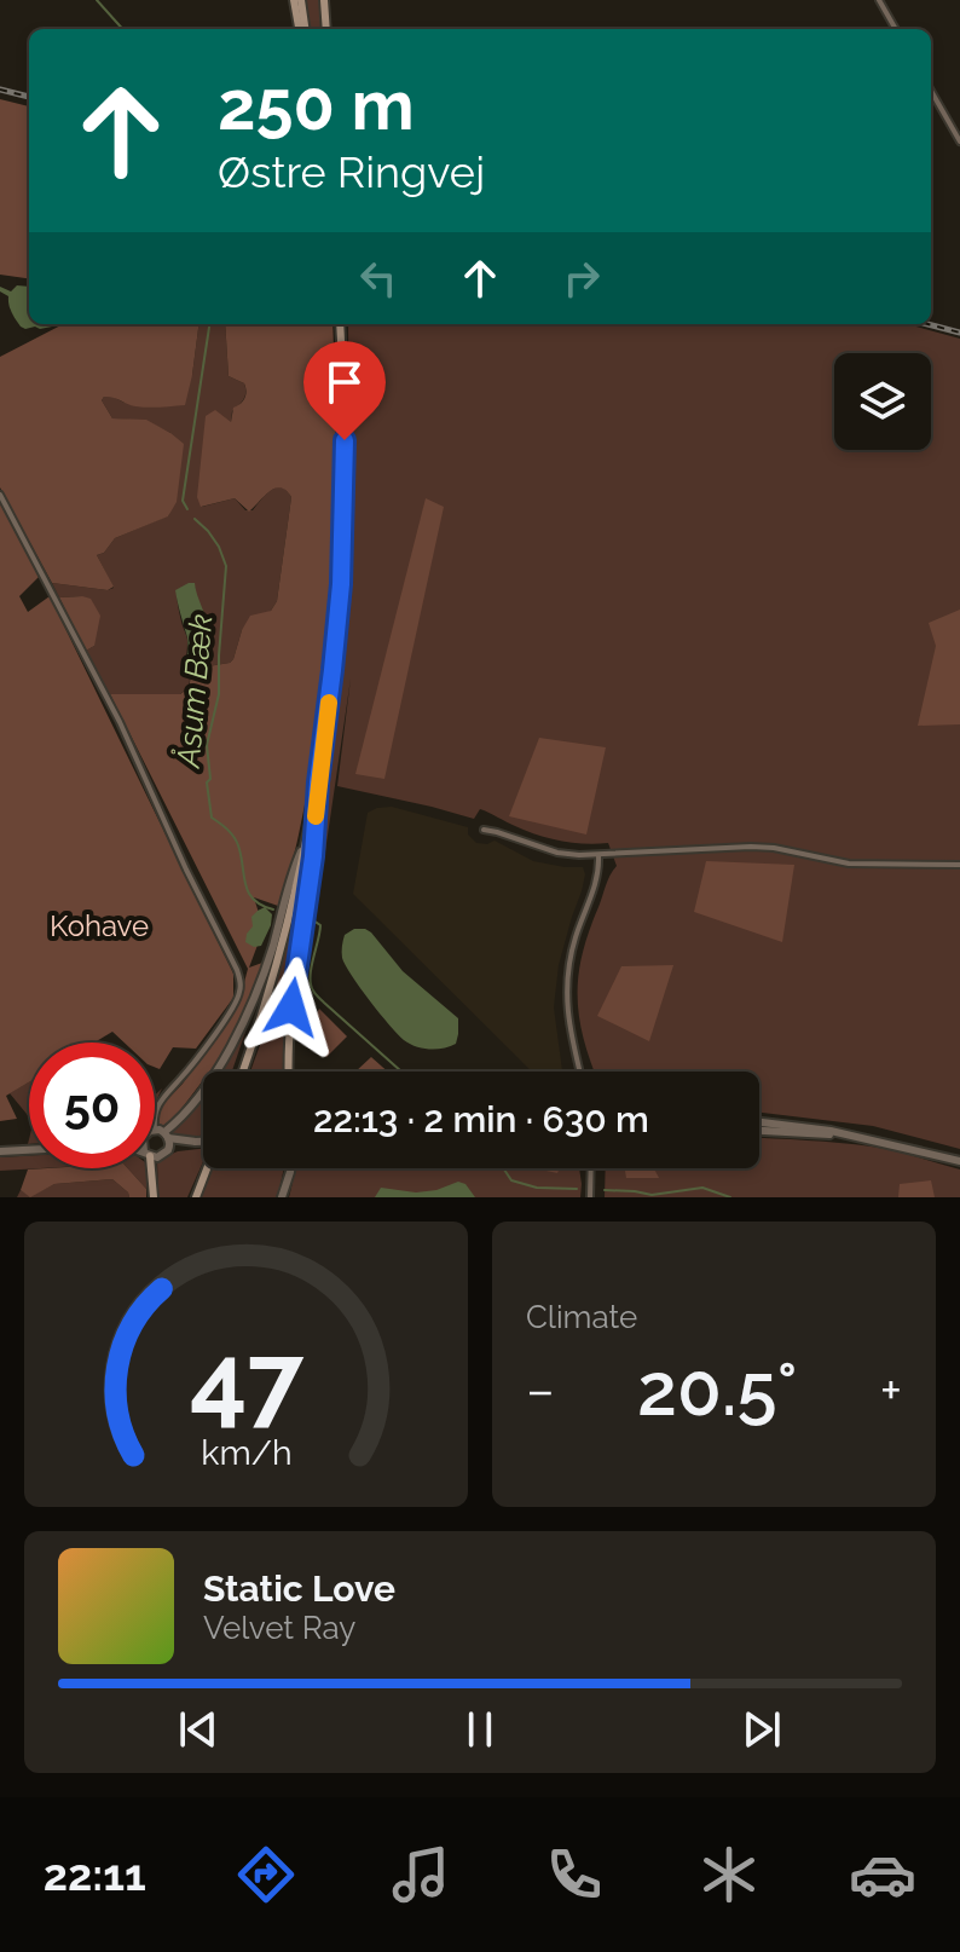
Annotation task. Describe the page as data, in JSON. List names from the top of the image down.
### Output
{
  "water": ["Åsum Bæk"],
  "parks": ["Kohave"],
  "page": {
    "turn": ["250 m", "Østre Ringvej"],
    "limit": "50",
    "trip": "22:13 · 2 min · 630 m",
    "tile": "Climate",
    "heat": ["−", "20.5°", "+"],
    "song": ["Static Love", "Velvet Ray"],
    "tabs": "22:11",
    "gauge": ["47", "km/h"]
  }
}
